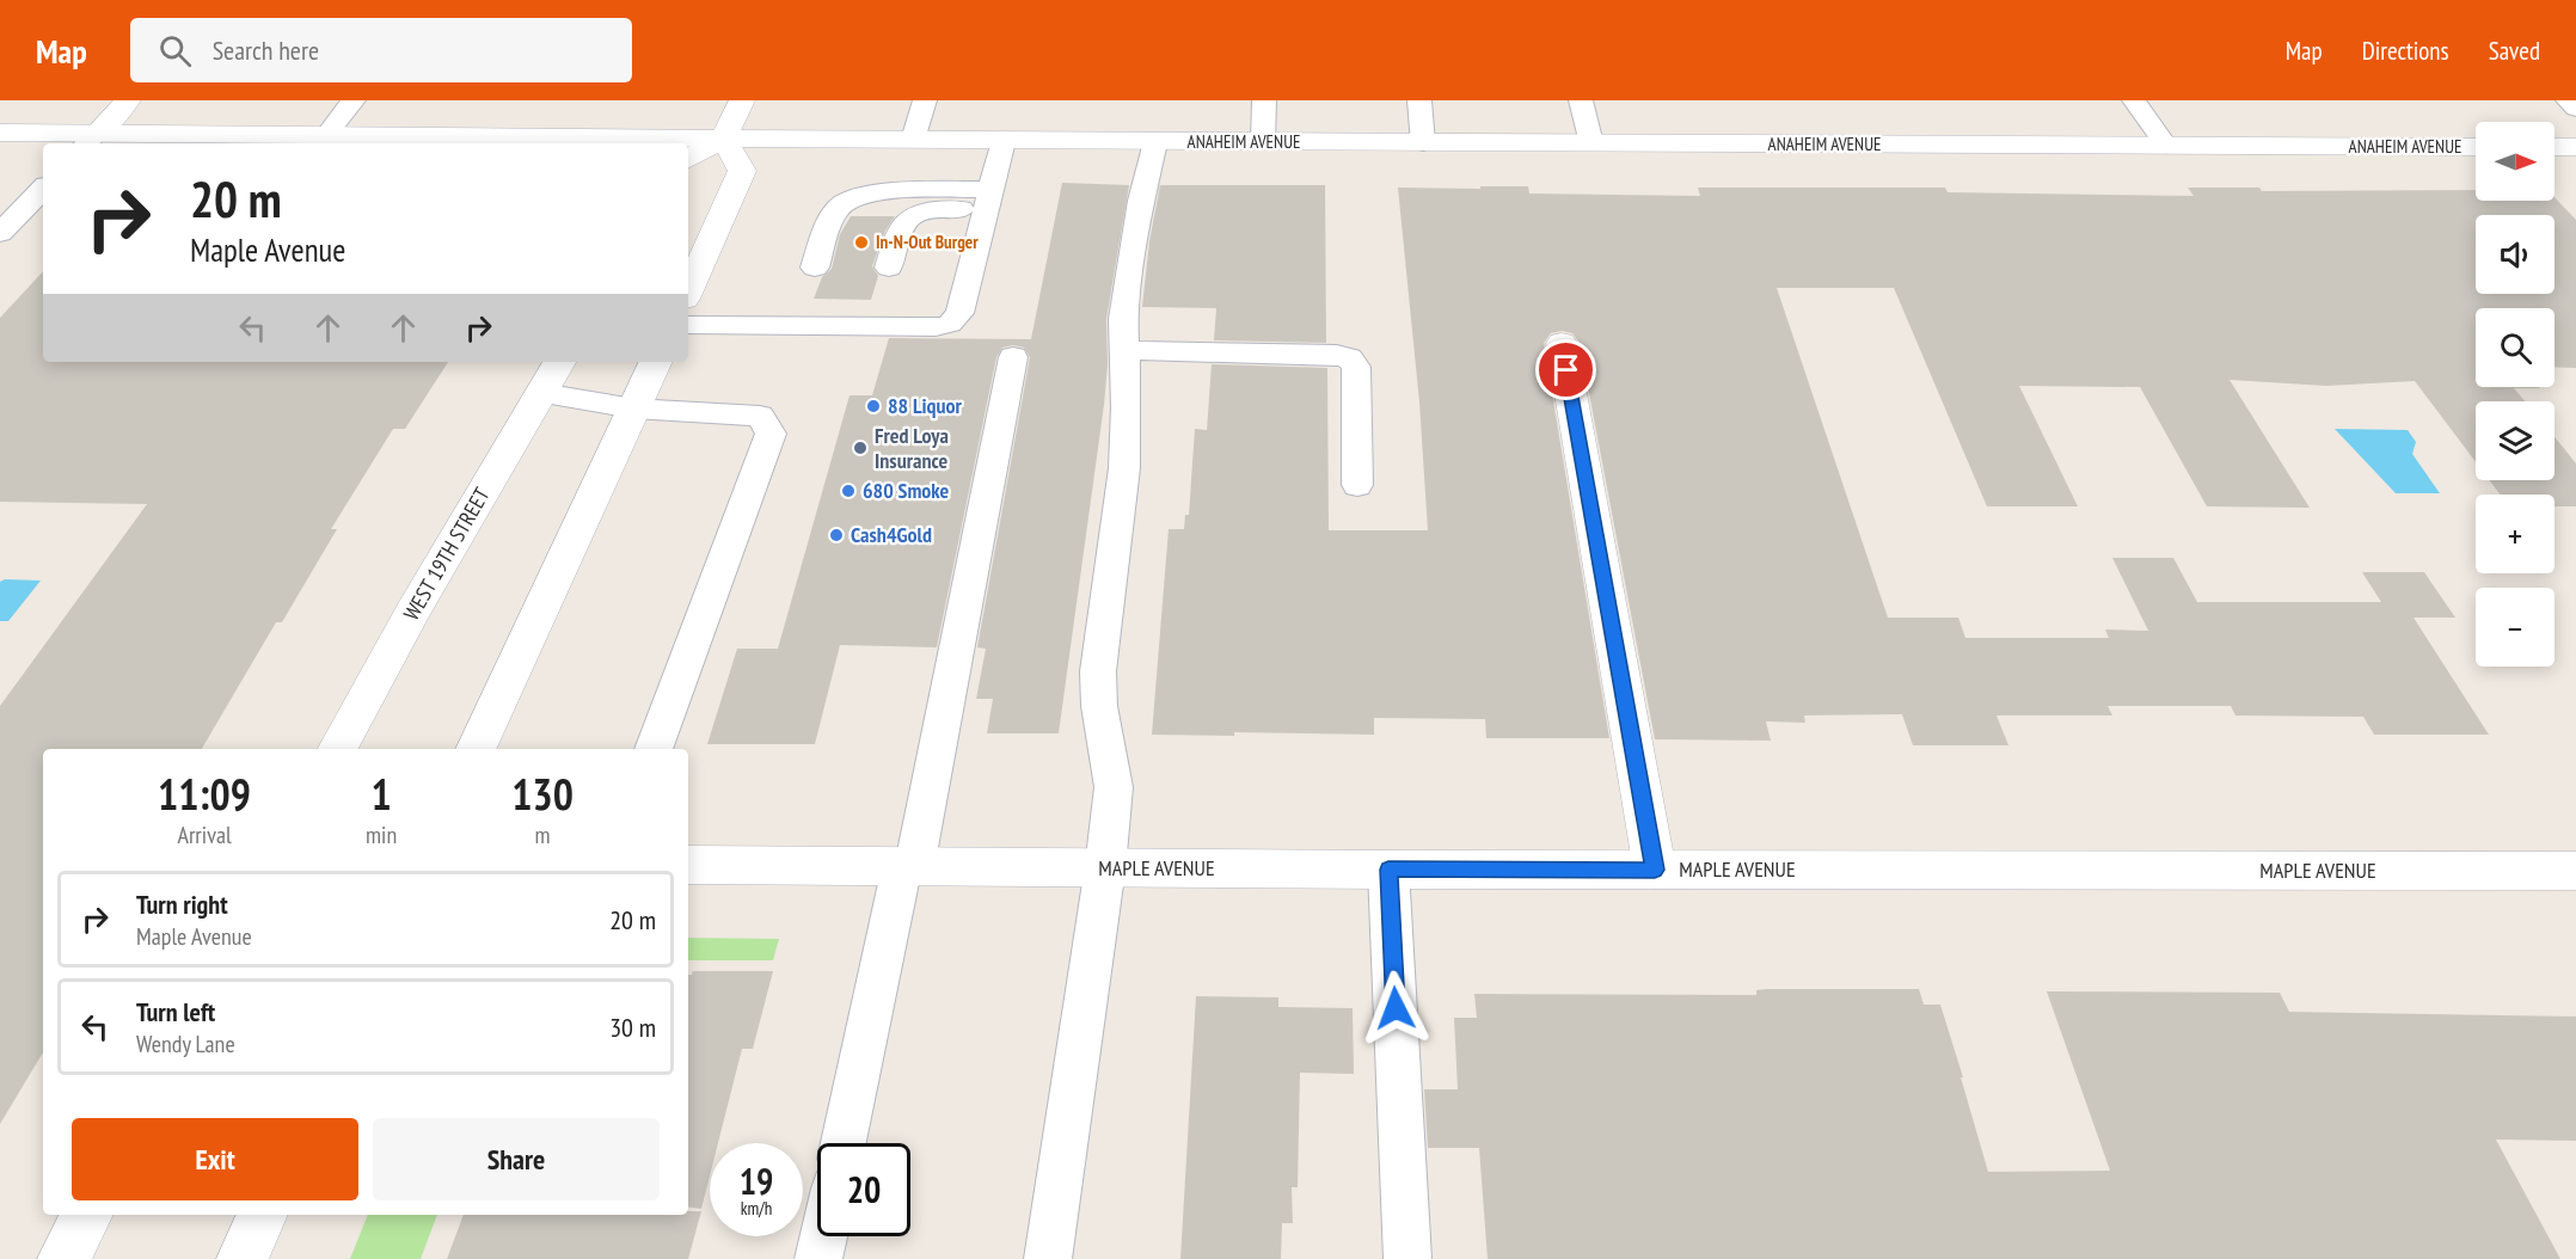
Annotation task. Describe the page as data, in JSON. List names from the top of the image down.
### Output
{
  "streets": {
    "street": ["ANAHEIM AVENUE", "WEST 19TH STREET", "MAPLE AVENUE"]
  },
  "places": [
    "In-N-Out Burger",
    "88 Liquor",
    "Fred Loya Insurance",
    "680 Smoke",
    "Cash4Gold"
  ],
  "north": "right",
  "page": {
    "header": "Map",
    "search": "Search here",
    "nav": ["Map", "Directions", "Saved"],
    "map_buttons": ["+", "−"],
    "turn": ["20 m", "Maple Avenue"],
    "eta": [
      "11:09",
      "Arrival",
      "1",
      "min",
      "130",
      "m"
    ],
    "list": [
      {
        "name": "Turn right",
        "note": "Maple Avenue",
        "value": "20 m"
      },
      {
        "name": "Turn left",
        "note": "Wendy Lane",
        "value": "30 m"
      }
    ],
    "buttons": ["Exit", "Share"],
    "speed": "19 km/h",
    "limit": "20"
  }
}
